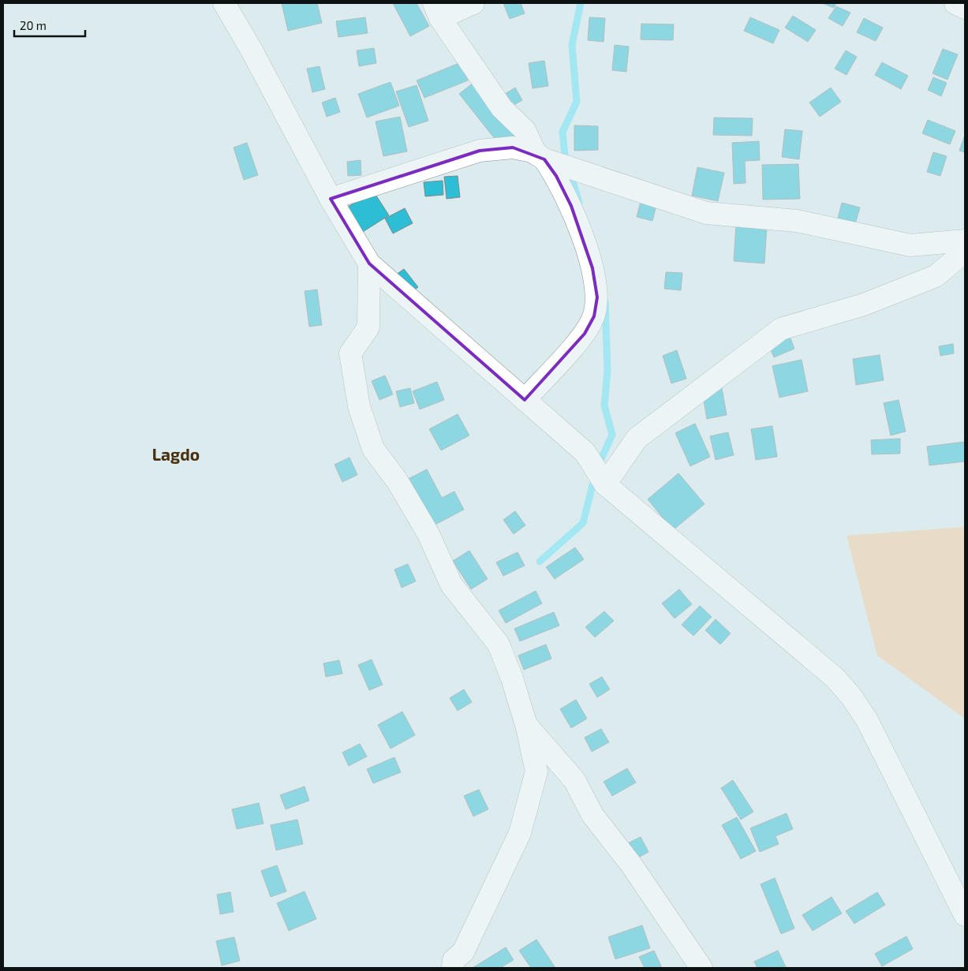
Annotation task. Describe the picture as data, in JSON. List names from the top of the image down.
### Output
{
  "districts": ["Lagdo"],
  "scale_bar": "20 m"
}
